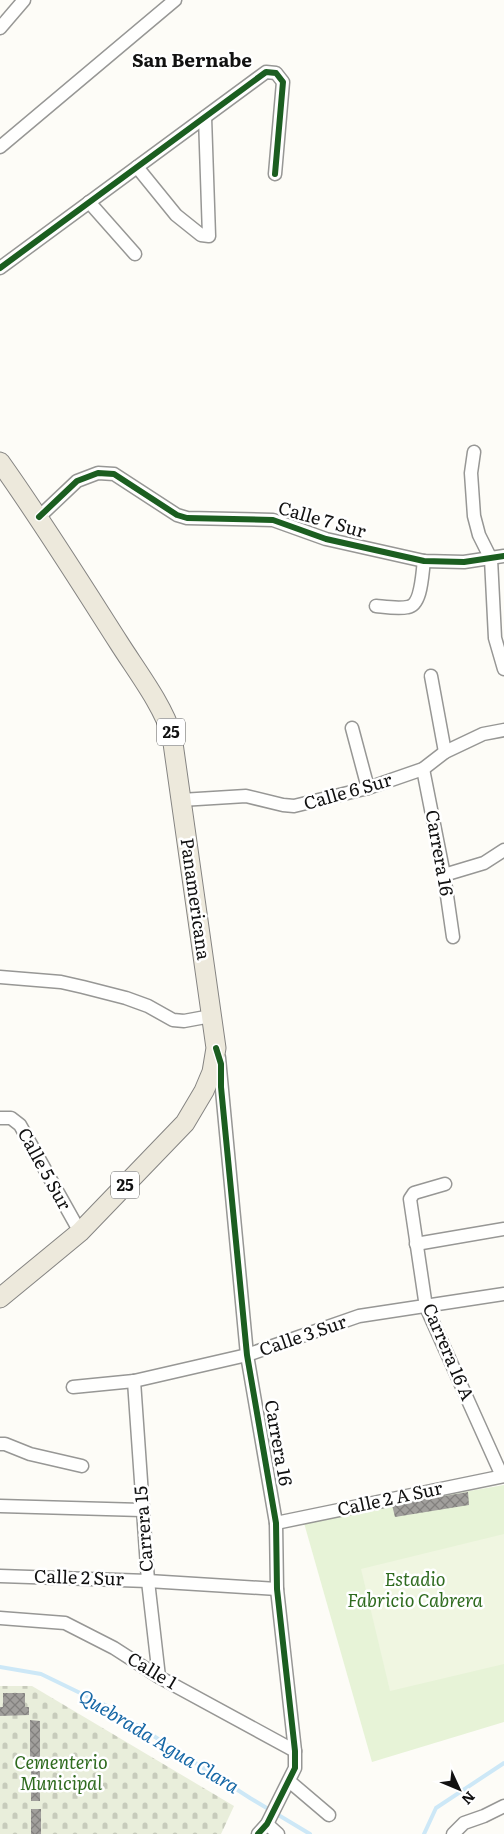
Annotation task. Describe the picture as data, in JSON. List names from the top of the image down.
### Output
{
  "streets": {
    "main road": ["25", "Panamericana"],
    "street": [
      "Calle 7 Sur",
      "Calle 6 Sur",
      "Carrera 16",
      "Calle 5 Sur",
      "Calle 3 Sur",
      "Carrera 16 A",
      "Calle 2 A Sur",
      "Carrera 15",
      "Calle 2 Sur",
      "Calle 1"
    ]
  },
  "crossings": [
    ["Calle 7 Sur", "Panamericana"],
    ["Calle 6 Sur", "Carrera 16"],
    ["Calle 6 Sur", "Panamericana"],
    ["Carrera 16", "Panamericana"],
    ["Carrera 16", "Calle 3 Sur"],
    ["Carrera 16", "Calle 2 A Sur"],
    ["Carrera 16", "Calle 2 Sur"],
    ["Carrera 16", "Calle 1"],
    ["Panamericana", "Calle 5 Sur"],
    ["Calle 3 Sur", "Carrera 16 A"],
    ["Calle 3 Sur", "Carrera 15"],
    ["Carrera 16 A", "Calle 2 A Sur"],
    ["Carrera 15", "Calle 2 Sur"],
    ["Carrera 15", "Calle 1"]
  ],
  "districts": ["San Bernabe"],
  "water": ["Quebrada Agua Clara"],
  "parks": ["Estadio Fabricio Cabrera", "Cementerio Municipal"],
  "north": "bottom right"
}
